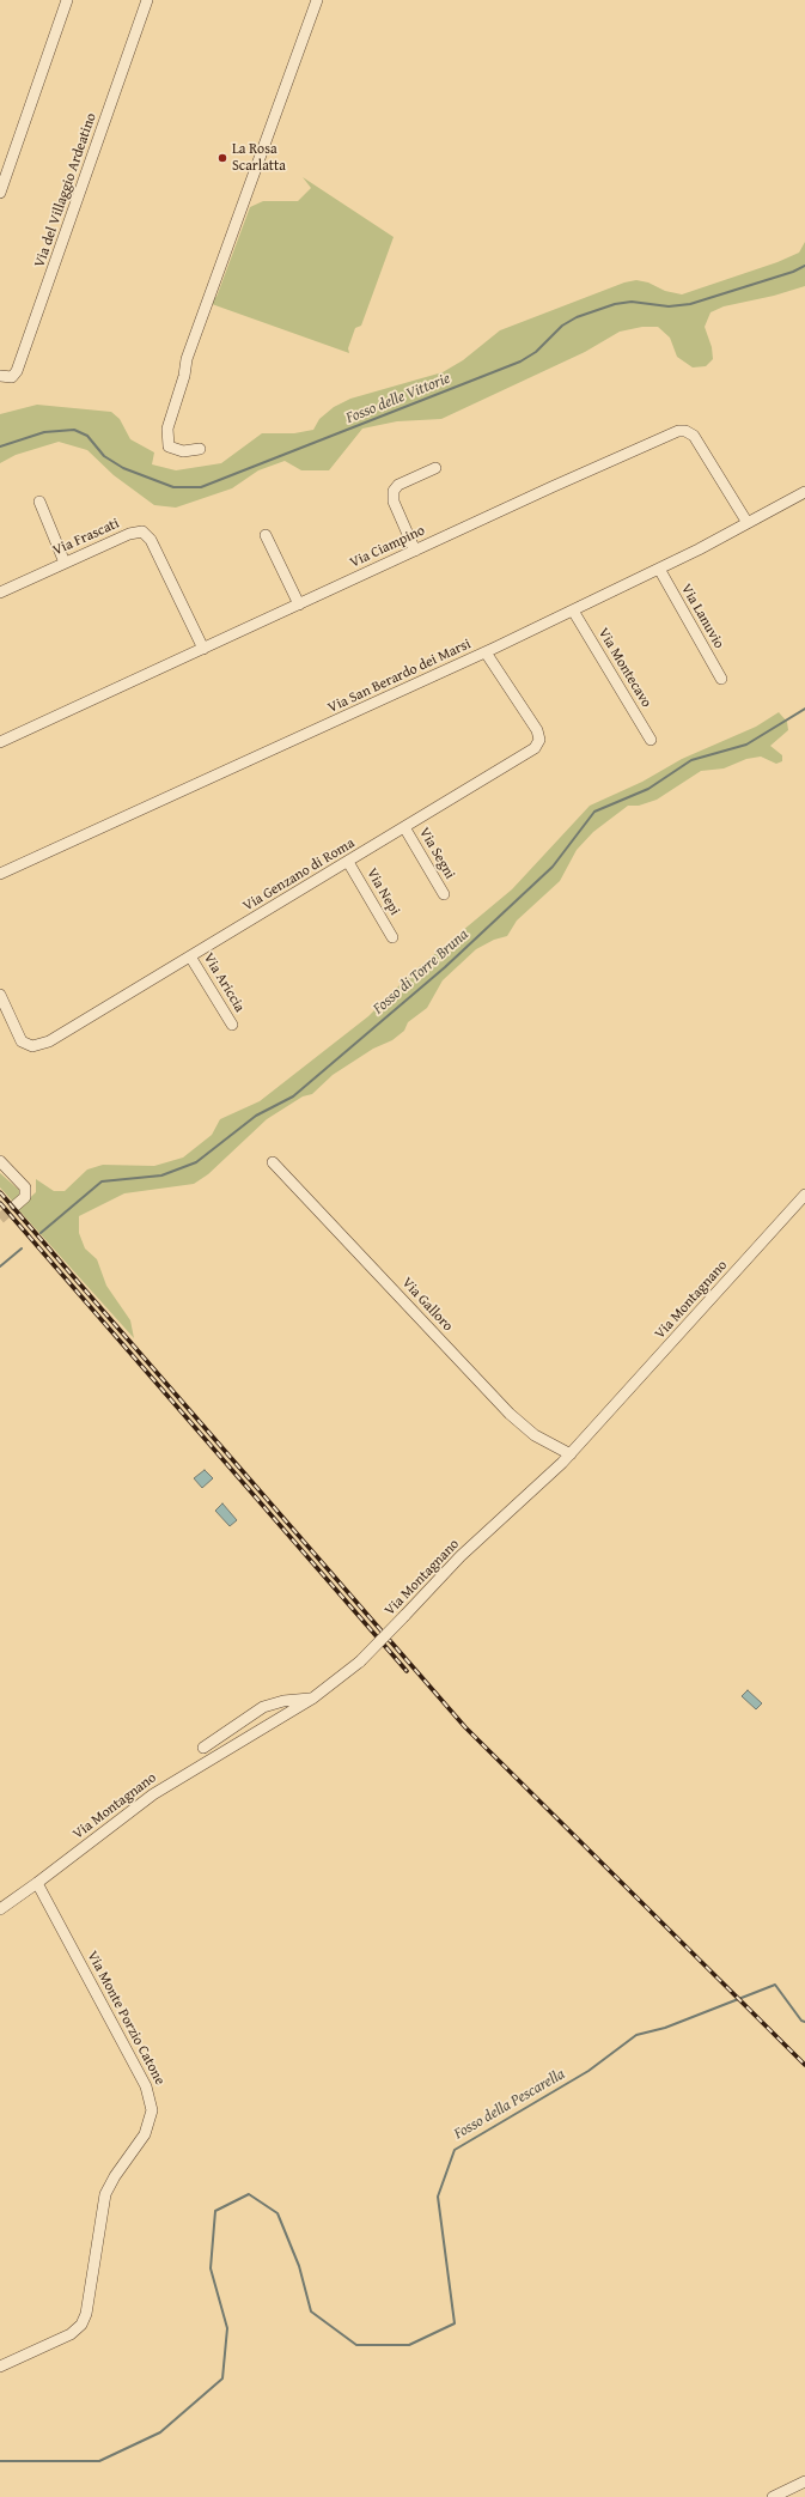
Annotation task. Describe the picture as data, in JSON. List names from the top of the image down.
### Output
{
  "streets": {
    "street": [
      "Via del Villaggio Ardeatino",
      "Via Frascati",
      "Via Ciampino",
      "Via Lanuvio",
      "Via Montecavo",
      "Via San Berardo dei Marsi",
      "Via Segni",
      "Via Genzano di Roma",
      "Via Nepi",
      "Via Ariccia",
      "Via Montagnano",
      "Via Galloro",
      "Via Monte Porzio Catone"
    ]
  },
  "crossings": [
    ["Via Frascati", "Via Ciampino"],
    ["Via Ciampino", "Via San Berardo dei Marsi"],
    ["Via Lanuvio", "Via San Berardo dei Marsi"],
    ["Via Montecavo", "Via San Berardo dei Marsi"],
    ["Via San Berardo dei Marsi", "Via Genzano di Roma"],
    ["Via Segni", "Via Genzano di Roma"],
    ["Via Genzano di Roma", "Via Nepi"],
    ["Via Genzano di Roma", "Via Ariccia"],
    ["Via Montagnano", "Via Galloro"],
    ["Via Montagnano", "Via Monte Porzio Catone"]
  ],
  "water": ["Fosso delle Vittorie", "Fosso di Torre Bruna", "Fosso della Pescarella"],
  "places": ["La Rosa Scarlatta"]
}
